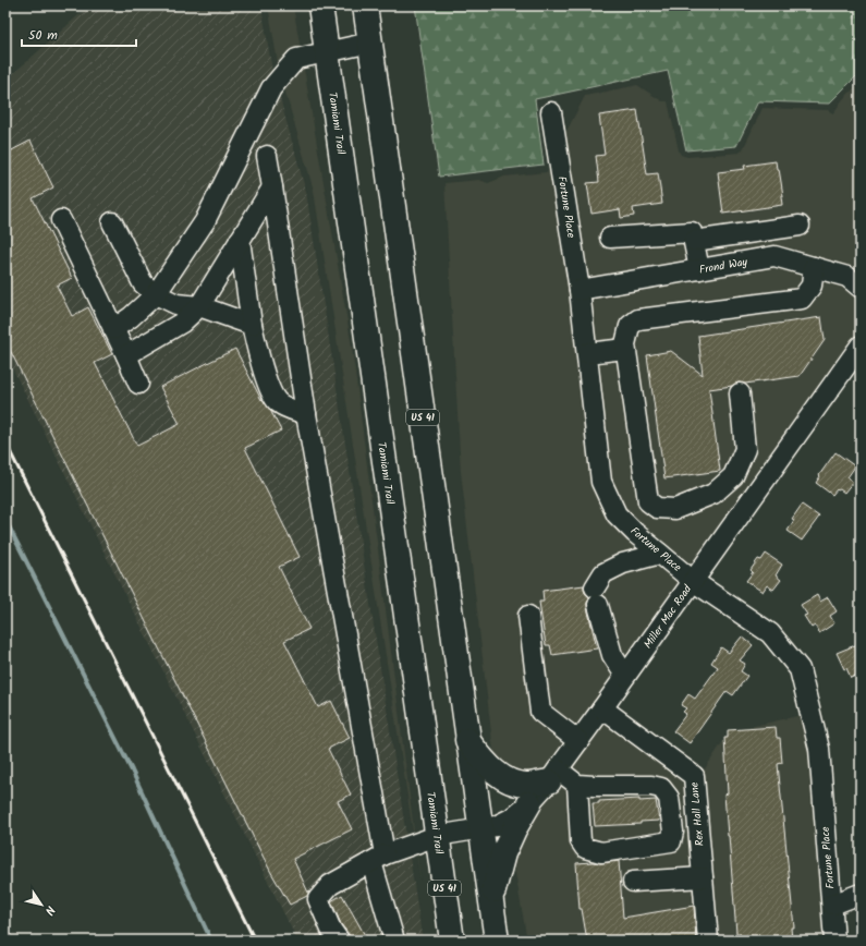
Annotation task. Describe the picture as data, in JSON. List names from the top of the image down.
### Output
{
  "streets": {
    "main road": ["Tamiami Trail", "US 41"],
    "street": [
      "Fortune Place",
      "Frond Way",
      "Miller Mac Road",
      "Rex Hall Lane"
    ]
  },
  "crossings": [
    ["Tamiami Trail", "Miller Mac Road"],
    ["Fortune Place", "Frond Way"],
    ["Fortune Place", "Miller Mac Road"],
    ["US 41", "Miller Mac Road"],
    ["Miller Mac Road", "Rex Hall Lane"]
  ],
  "scale_bar": "50 m",
  "north": "bottom right"
}
